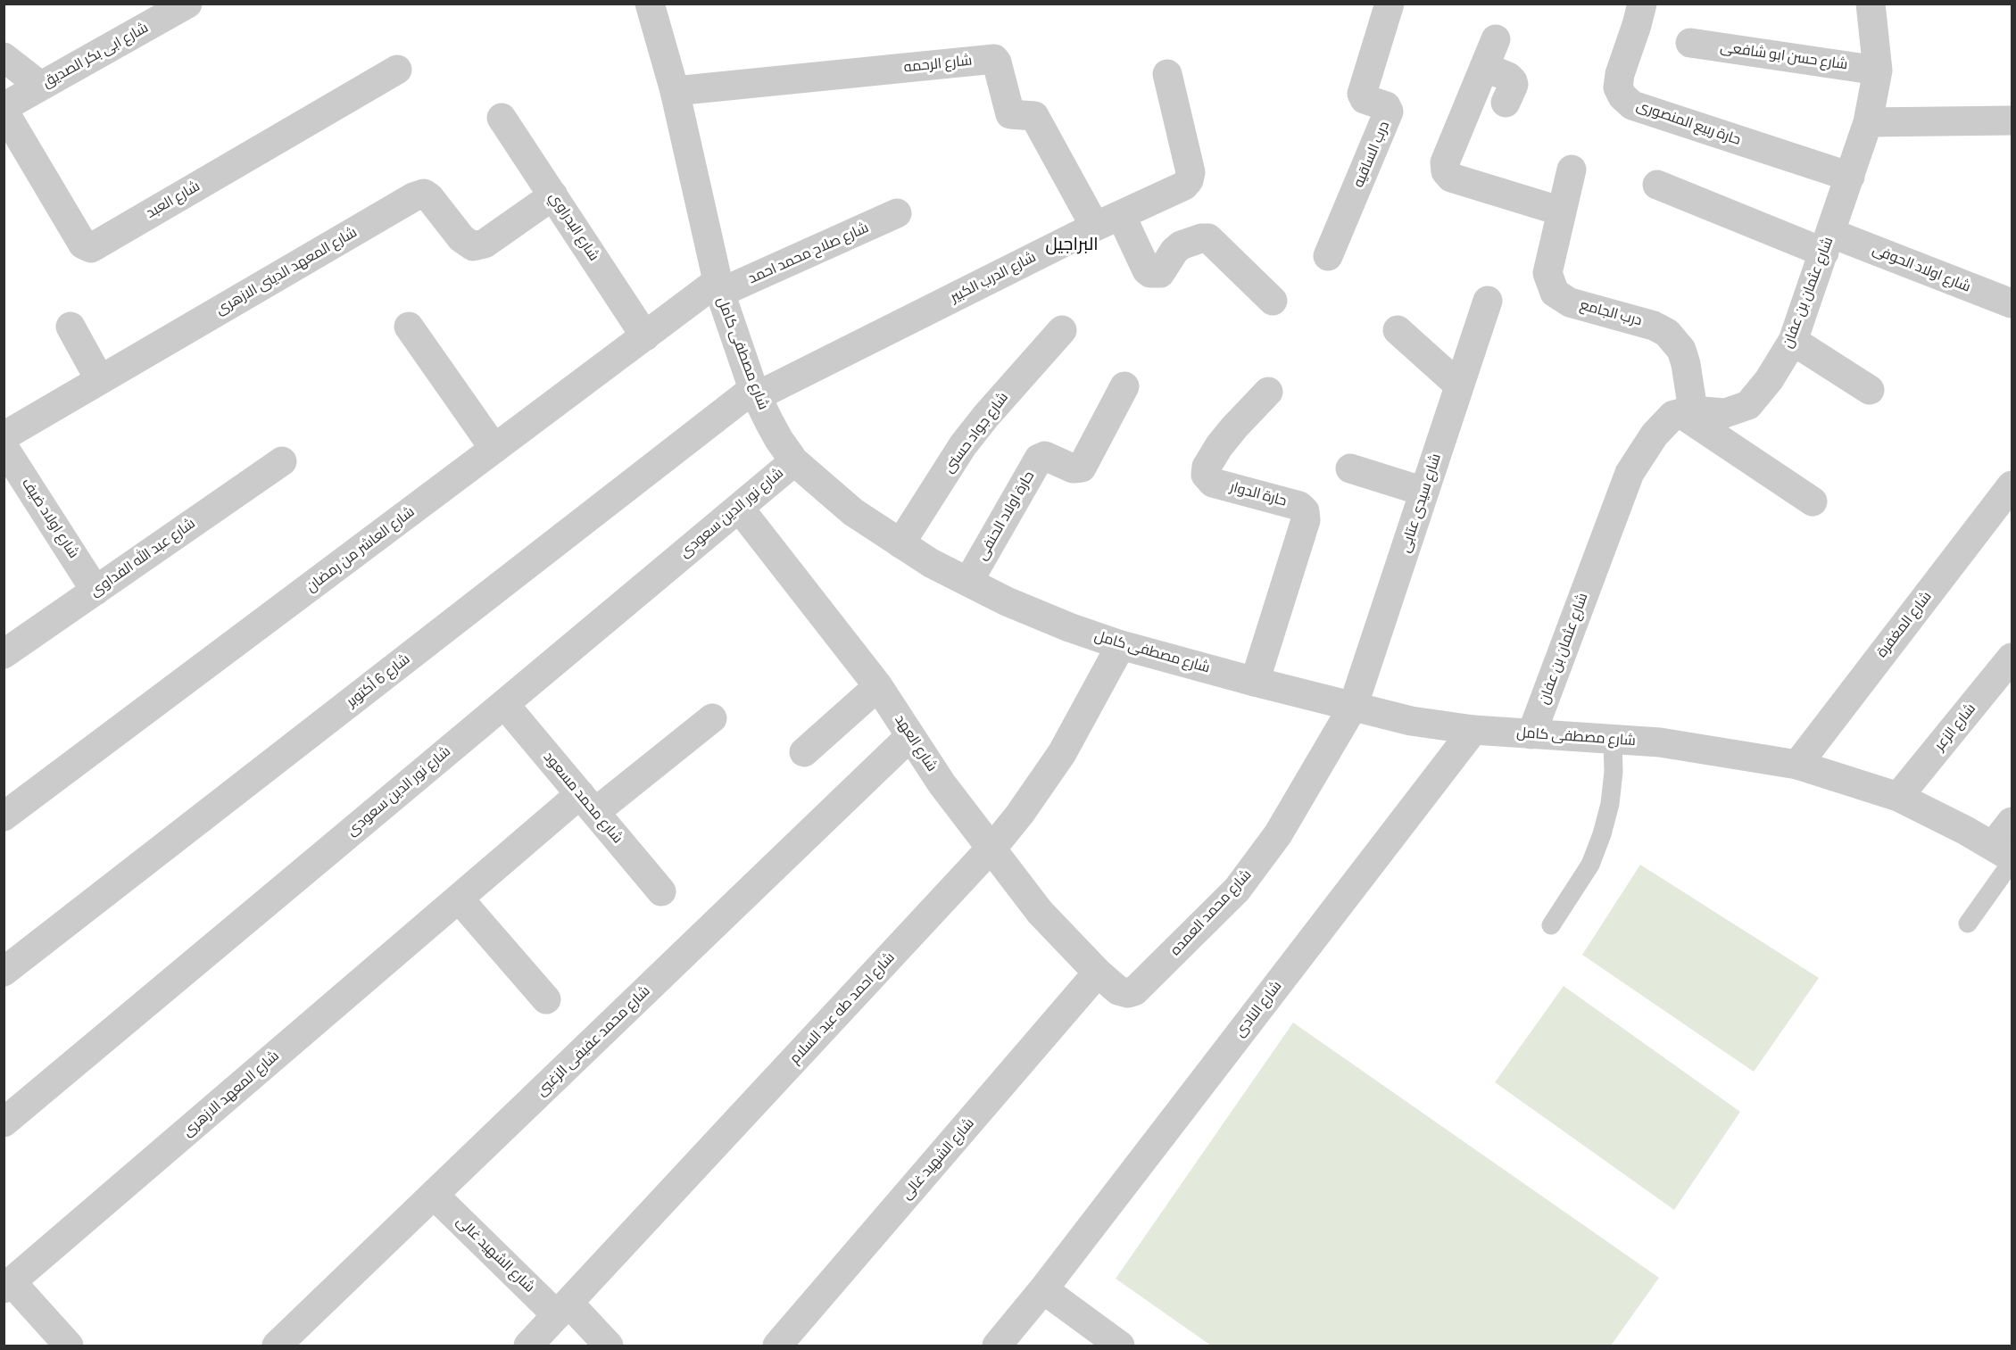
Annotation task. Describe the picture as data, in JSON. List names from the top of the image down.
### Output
{
  "streets": {
    "street": [
      "شارع ابى بكر الصديق",
      "شارع حسن ابو شافعى",
      "شارع الرحمه",
      "حارة ربيع المنصورى",
      "درب الساقيه",
      "شارع العبد",
      "شارع البدراوي",
      "شارع صلاح محمد احمد",
      "شارع اولاد الحوفى",
      "شارع المعهد الدينى الازهرى",
      "شارع الدرب الكبير",
      "شارع عثمان بن عفان",
      "درب الجامع",
      "شارع مصطفى كامل",
      "شارع جواد حسنى",
      "حارة الدوار",
      "شارع سيدى عتابى",
      "شارع نور الدين سعودى",
      "حارة اولاد الحنفى",
      "شارع اولاد ضيف",
      "شارع العاشر من رمضان",
      "شارع عبد الله الفداوى",
      "شارع المغفرة",
      "شارع 6 أكتوبر",
      "شارع الزعر",
      "شارع العهد",
      "شارع محمد مسعود",
      "شارع محمد العمده",
      "شارع احمد طه عبد السلام",
      "شارع النادى",
      "شارع محمد عفيفى الزغبى",
      "شارع المعهد الازهرى",
      "شارع الشهيد غالى"
    ]
  },
  "crossings": [
    ["شارع ابى بكر الصديق", "شارع العبد"],
    ["شارع حسن ابو شافعى", "شارع عثمان بن عفان"],
    ["شارع الرحمه", "شارع الدرب الكبير"],
    ["شارع الرحمه", "شارع مصطفى كامل"],
    ["حارة ربيع المنصورى", "شارع عثمان بن عفان"],
    ["شارع البدراوي", "شارع المعهد الدينى الازهرى"],
    ["شارع البدراوي", "شارع العاشر من رمضان"],
    ["شارع صلاح محمد احمد", "شارع مصطفى كامل"],
    ["شارع صلاح محمد احمد", "شارع العاشر من رمضان"],
    ["شارع اولاد الحوفى", "شارع عثمان بن عفان"],
    ["شارع الدرب الكبير", "شارع مصطفى كامل"],
    ["شارع الدرب الكبير", "شارع 6 أكتوبر"],
    ["شارع عثمان بن عفان", "درب الجامع"],
    ["شارع عثمان بن عفان", "شارع مصطفى كامل"],
    ["شارع مصطفى كامل", "شارع جواد حسنى"],
    ["شارع مصطفى كامل", "حارة الدوار"],
    ["شارع مصطفى كامل", "شارع سيدى عتابى"],
    ["شارع مصطفى كامل", "شارع نور الدين سعودى"],
    ["شارع مصطفى كامل", "حارة اولاد الحنفى"],
    ["شارع مصطفى كامل", "شارع العاشر من رمضان"],
    ["شارع مصطفى كامل", "شارع المغفرة"],
    ["شارع مصطفى كامل", "شارع 6 أكتوبر"],
    ["شارع مصطفى كامل", "شارع الزعر"],
    ["شارع مصطفى كامل", "شارع محمد العمده"],
    ["شارع مصطفى كامل", "شارع احمد طه عبد السلام"],
    ["شارع مصطفى كامل", "شارع النادى"],
    ["شارع سيدى عتابى", "شارع محمد العمده"],
    ["شارع نور الدين سعودى", "شارع العهد"],
    ["شارع نور الدين سعودى", "شارع محمد مسعود"],
    ["شارع اولاد ضيف", "شارع عبد الله الفداوى"],
    ["شارع العهد", "شارع محمد العمده"],
    ["شارع العهد", "شارع احمد طه عبد السلام"],
    ["شارع العهد", "شارع محمد عفيفى الزغبى"],
    ["شارع العهد", "شارع الشهيد غالى"],
    ["شارع محمد مسعود", "شارع المعهد الازهرى"],
    ["شارع محمد العمده", "شارع الشهيد غالى"],
    ["شارع احمد طه عبد السلام", "شارع الشهيد غالى"],
    ["شارع محمد عفيفى الزغبى", "شارع الشهيد غالى"]
  ],
  "districts": ["البراجيل"]
}
